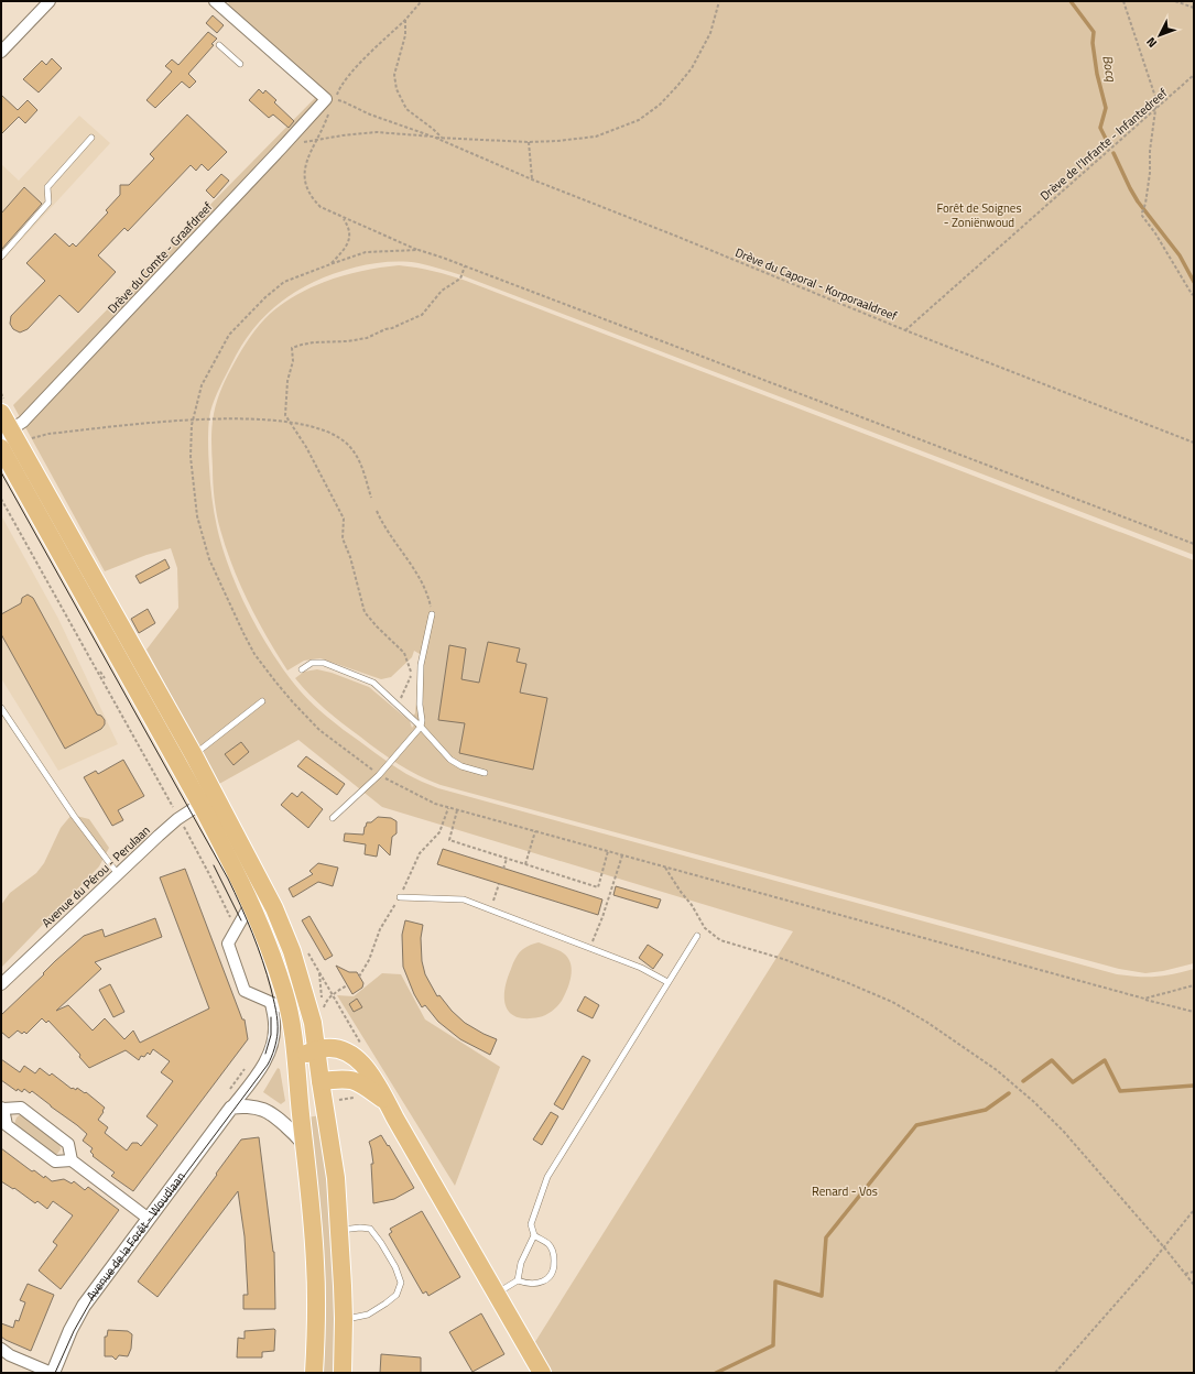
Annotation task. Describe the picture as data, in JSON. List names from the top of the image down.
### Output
{
  "streets": {
    "street": ["Drève du Comte - Graafdreef", "Avenue du Pérou - Perulaan", "Avenue de la Forêt - Woudlaan"],
    "path": ["Drève de l'Infante - Infantedreef", "Drève du Caporal - Korporaaldreef"]
  },
  "crossings": [
    ["Drève de l'Infante - Infantedreef", "Drève du Caporal - Korporaaldreef"]
  ],
  "water": ["Bocq"],
  "parks": ["Forêt de Soignes - Zoniënwoud", "Renard - Vos"],
  "north": "bottom left"
}
